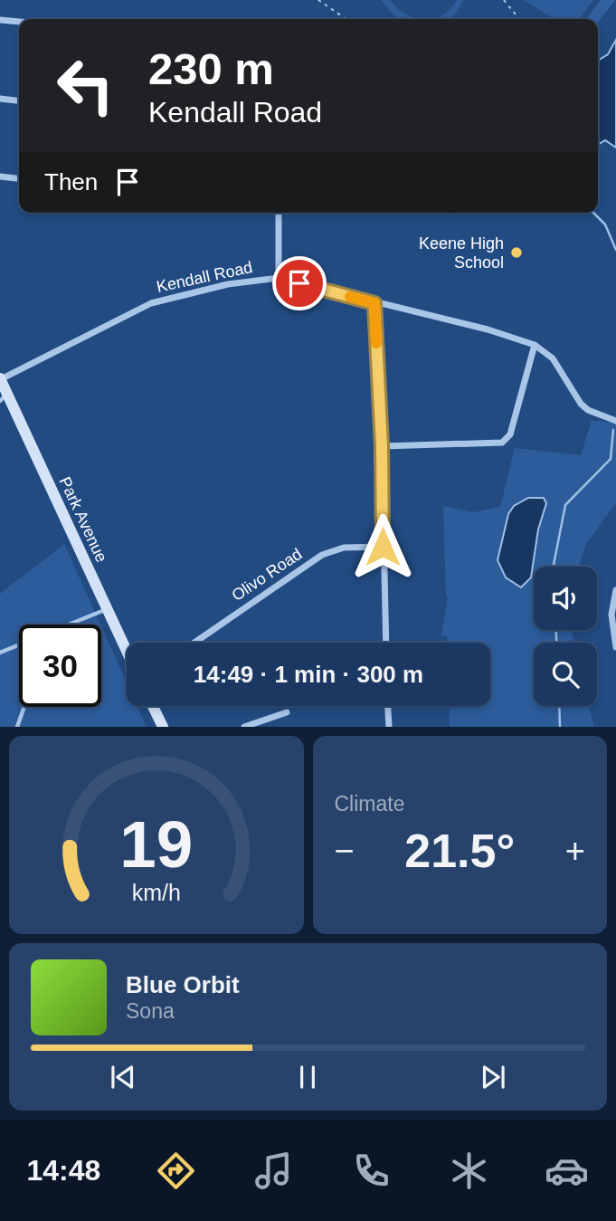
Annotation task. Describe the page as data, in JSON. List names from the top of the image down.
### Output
{
  "streets": {
    "street": ["Kendall Road", "Park Avenue", "Olivo Road"]
  },
  "crossings": [
    ["Kendall Road", "Park Avenue"]
  ],
  "places": ["Keene High School"],
  "page": {
    "turn": ["230 m", "Kendall Road"],
    "then": "Then",
    "limit": "30",
    "trip": "14:49 · 1 min · 300 m",
    "tile": "Climate",
    "heat": ["−", "21.5°", "+"],
    "song": ["Blue Orbit", "Sona"],
    "tabs": "14:48",
    "gauge": ["19", "km/h"]
  }
}
